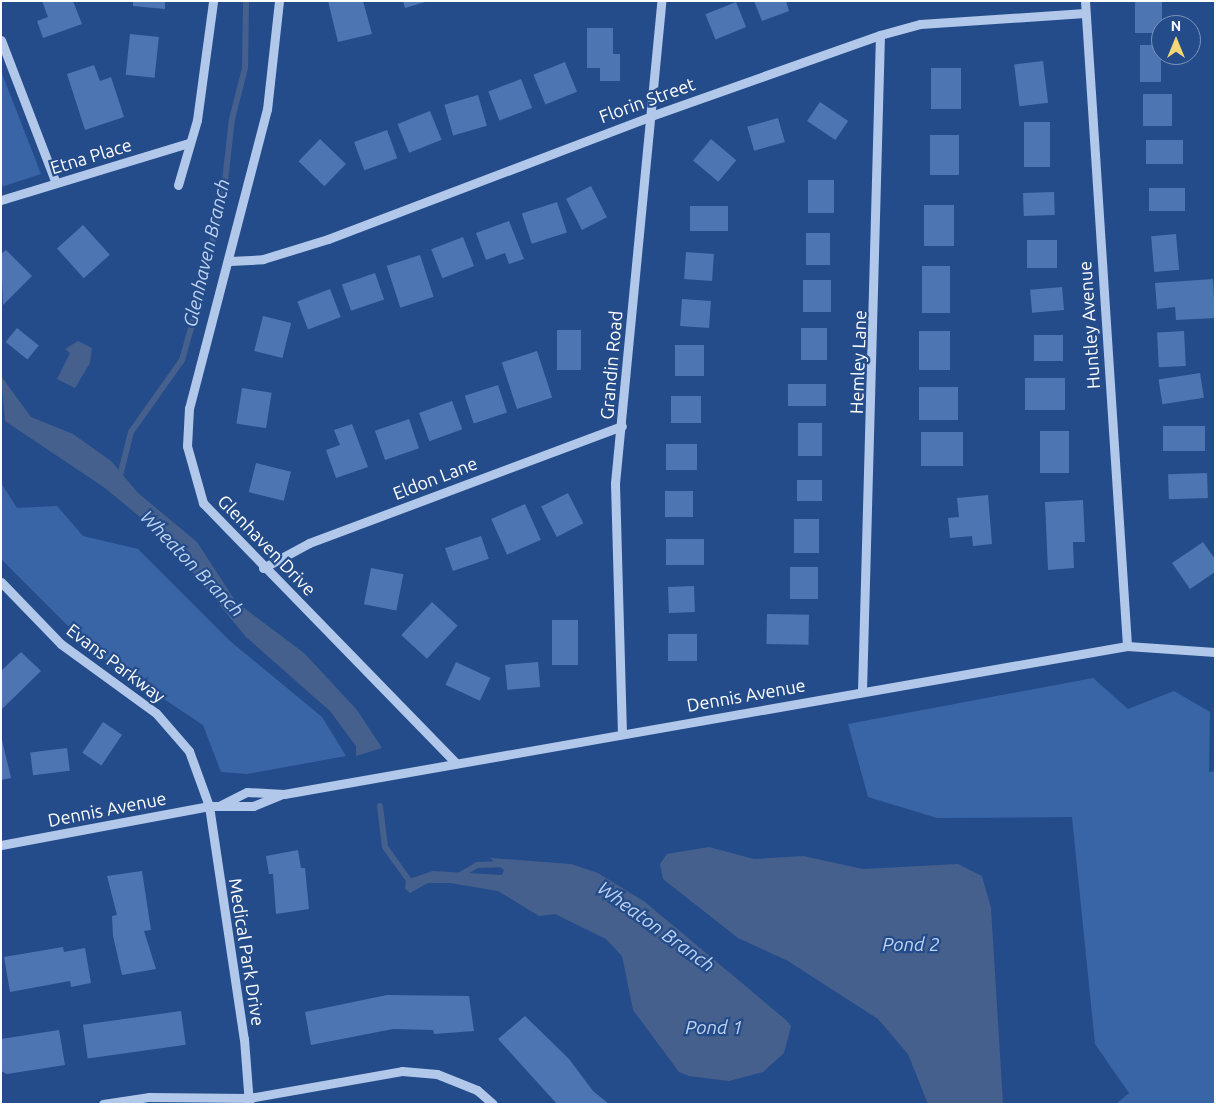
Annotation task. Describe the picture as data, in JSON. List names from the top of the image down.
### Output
{
  "streets": {
    "street": [
      "Florin Street",
      "Etna Place",
      "Huntley Avenue",
      "Hemley Lane",
      "Grandin Road",
      "Eldon Lane",
      "Glenhaven Drive",
      "Evans Parkway",
      "Dennis Avenue",
      "Medical Park Drive"
    ]
  },
  "crossings": [
    ["Florin Street", "Huntley Avenue"],
    ["Florin Street", "Hemley Lane"],
    ["Florin Street", "Grandin Road"],
    ["Florin Street", "Glenhaven Drive"],
    ["Huntley Avenue", "Dennis Avenue"],
    ["Hemley Lane", "Dennis Avenue"],
    ["Grandin Road", "Eldon Lane"],
    ["Grandin Road", "Dennis Avenue"],
    ["Eldon Lane", "Glenhaven Drive"],
    ["Glenhaven Drive", "Dennis Avenue"],
    ["Evans Parkway", "Dennis Avenue"],
    ["Evans Parkway", "Medical Park Drive"],
    ["Dennis Avenue", "Medical Park Drive"]
  ],
  "water": [
    "Glenhaven Branch",
    "Wheaton Branch",
    "Pond 2",
    "Pond 1"
  ],
  "north": "top"
}
